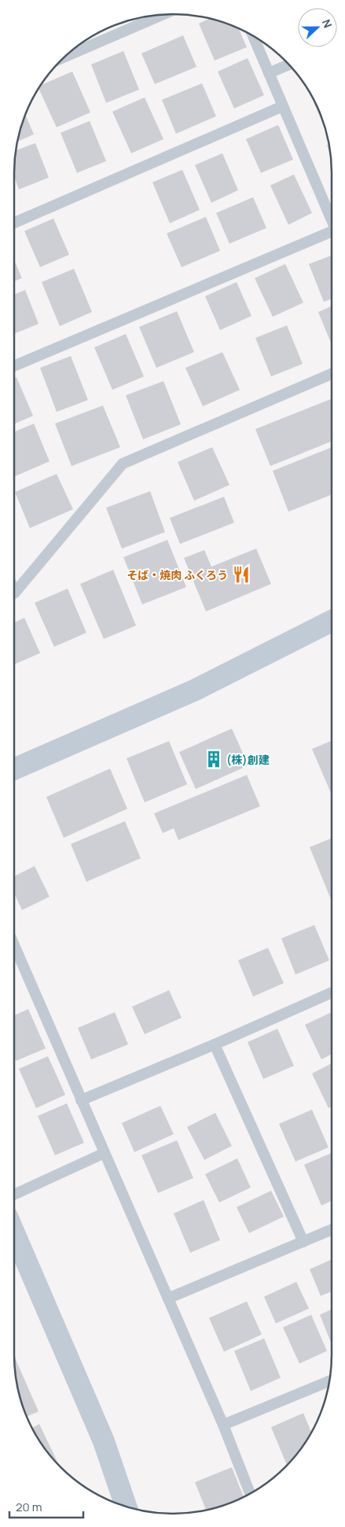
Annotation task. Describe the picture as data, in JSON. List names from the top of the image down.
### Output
{
  "places": {
    "restaurant": ["そば・焼肉 ふくろう"],
    "building": ["(株)創建"]
  },
  "scale_bar": "20 m",
  "north": "right"
}
